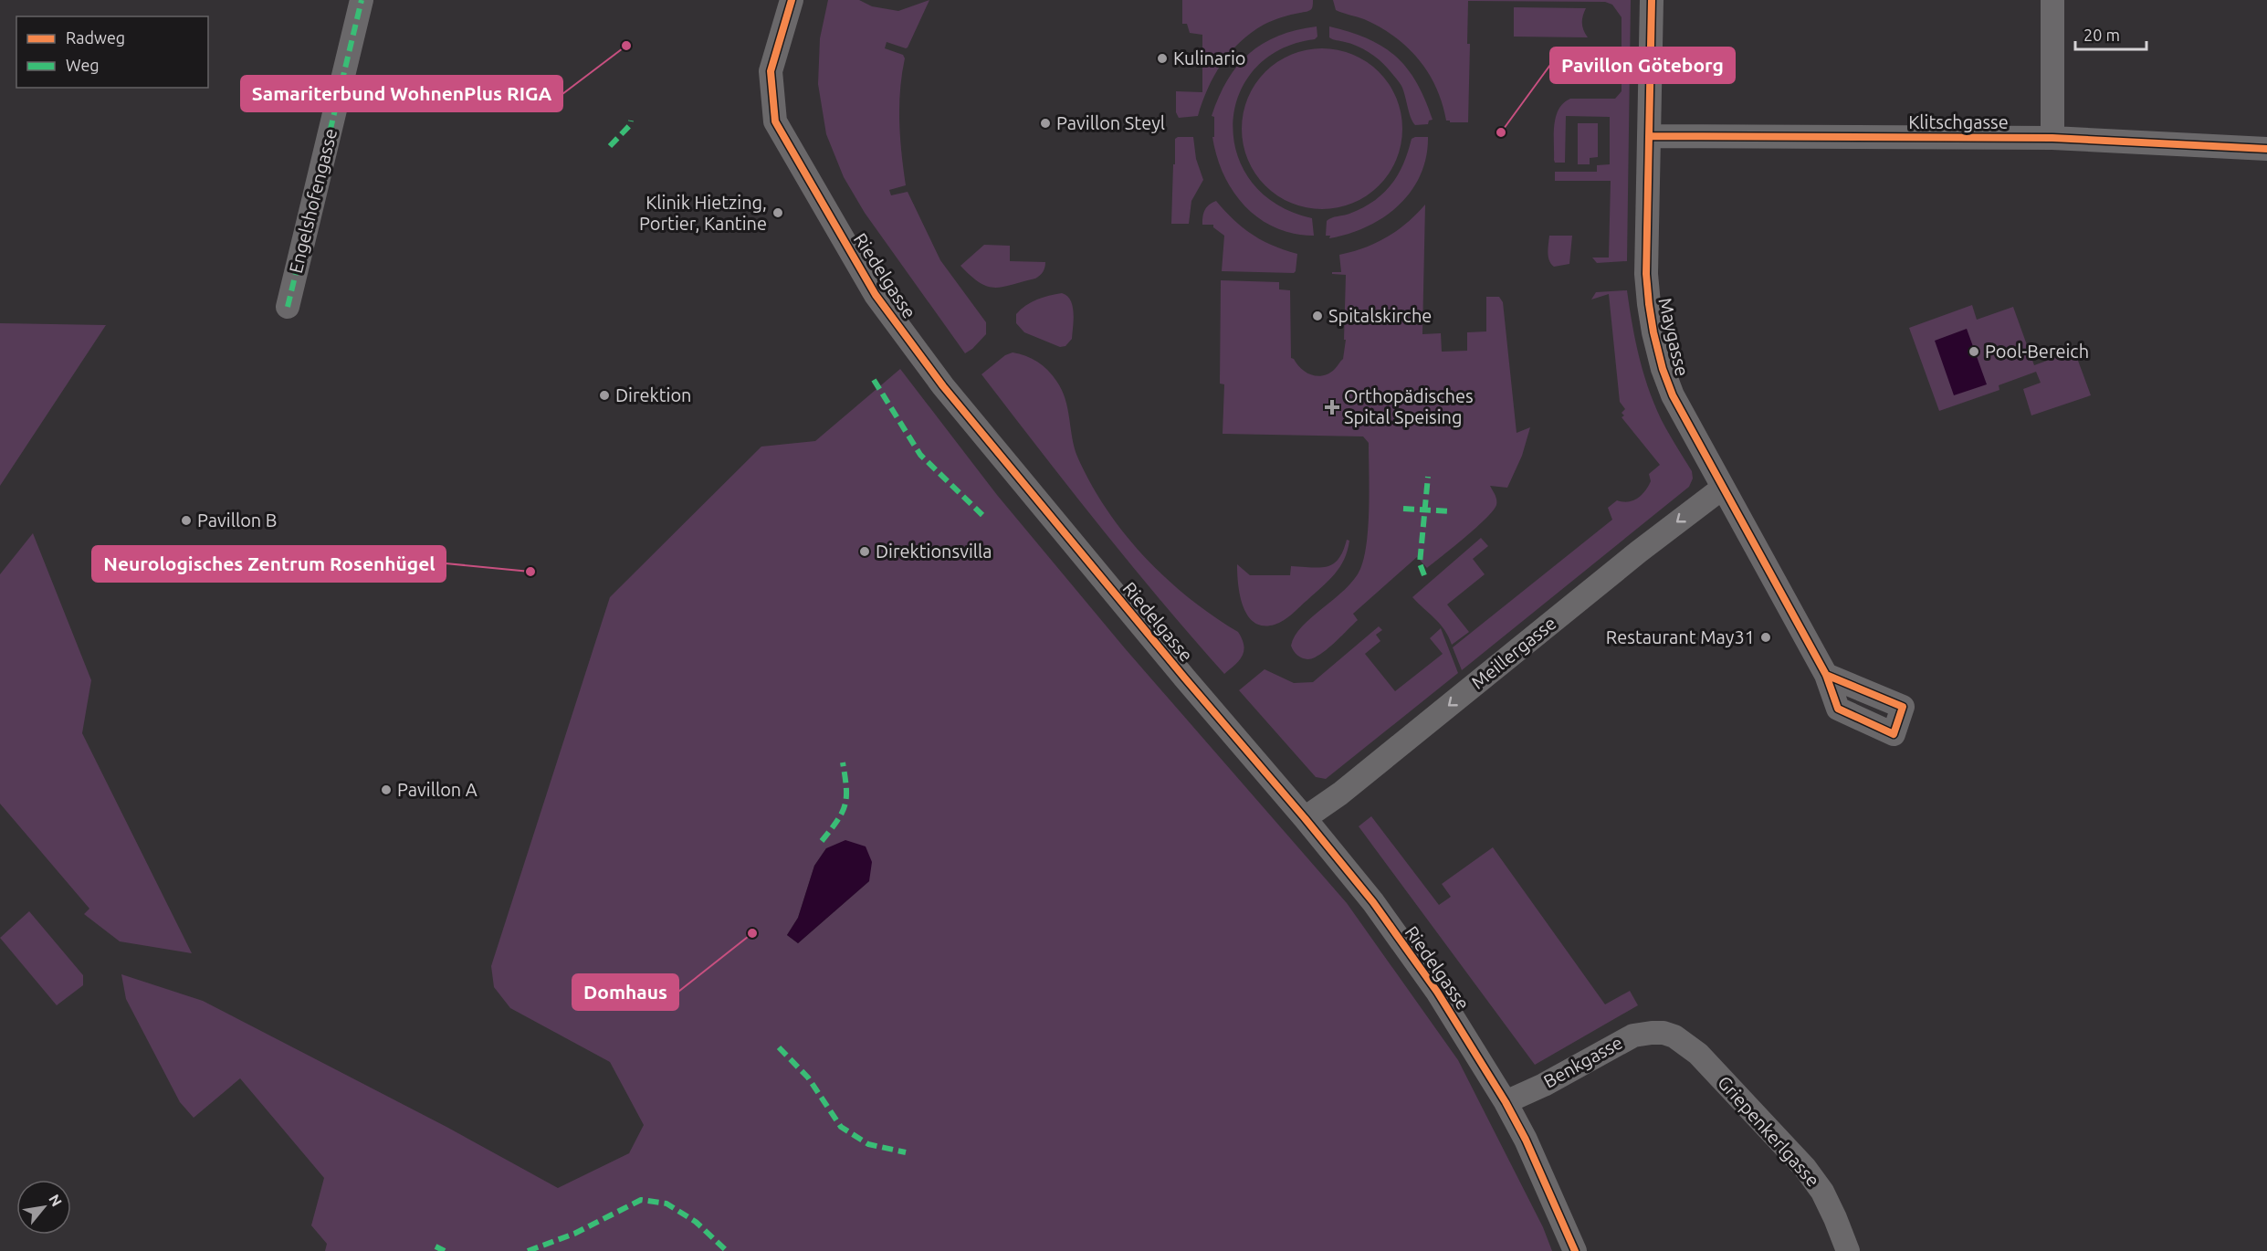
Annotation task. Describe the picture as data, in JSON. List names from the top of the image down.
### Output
{
  "streets": {
    "street": [
      "Klitschgasse",
      "Engelshofengasse",
      "Riedelgasse",
      "Maygasse",
      "Meillergasse",
      "Benkgasse",
      "Griepenkerlgasse"
    ]
  },
  "crossings": [
    ["Klitschgasse", "Maygasse"],
    ["Riedelgasse", "Meillergasse"],
    ["Riedelgasse", "Benkgasse"],
    ["Maygasse", "Meillergasse"],
    ["Benkgasse", "Griepenkerlgasse"]
  ],
  "one_way": ["Meillergasse"],
  "places": {
    "other": [
      "Samariterbund WohnenPlus RIGA",
      "Kulinario",
      "Pavillon Steyl",
      "Pavillon Göteborg",
      "Klinik Hietzing, Portier, Kantine",
      "Spitalskirche",
      "Pool-Bereich",
      "Direktion",
      "Pavillon B",
      "Direktionsvilla",
      "Neurologisches Zentrum Rosenhügel",
      "Restaurant May31",
      "Pavillon A",
      "Domhaus"
    ],
    "health": ["Orthopädisches Spital Speising"]
  },
  "legend": ["Radweg", "Weg"],
  "scale_bar": "20 m",
  "north": "top right"
}
